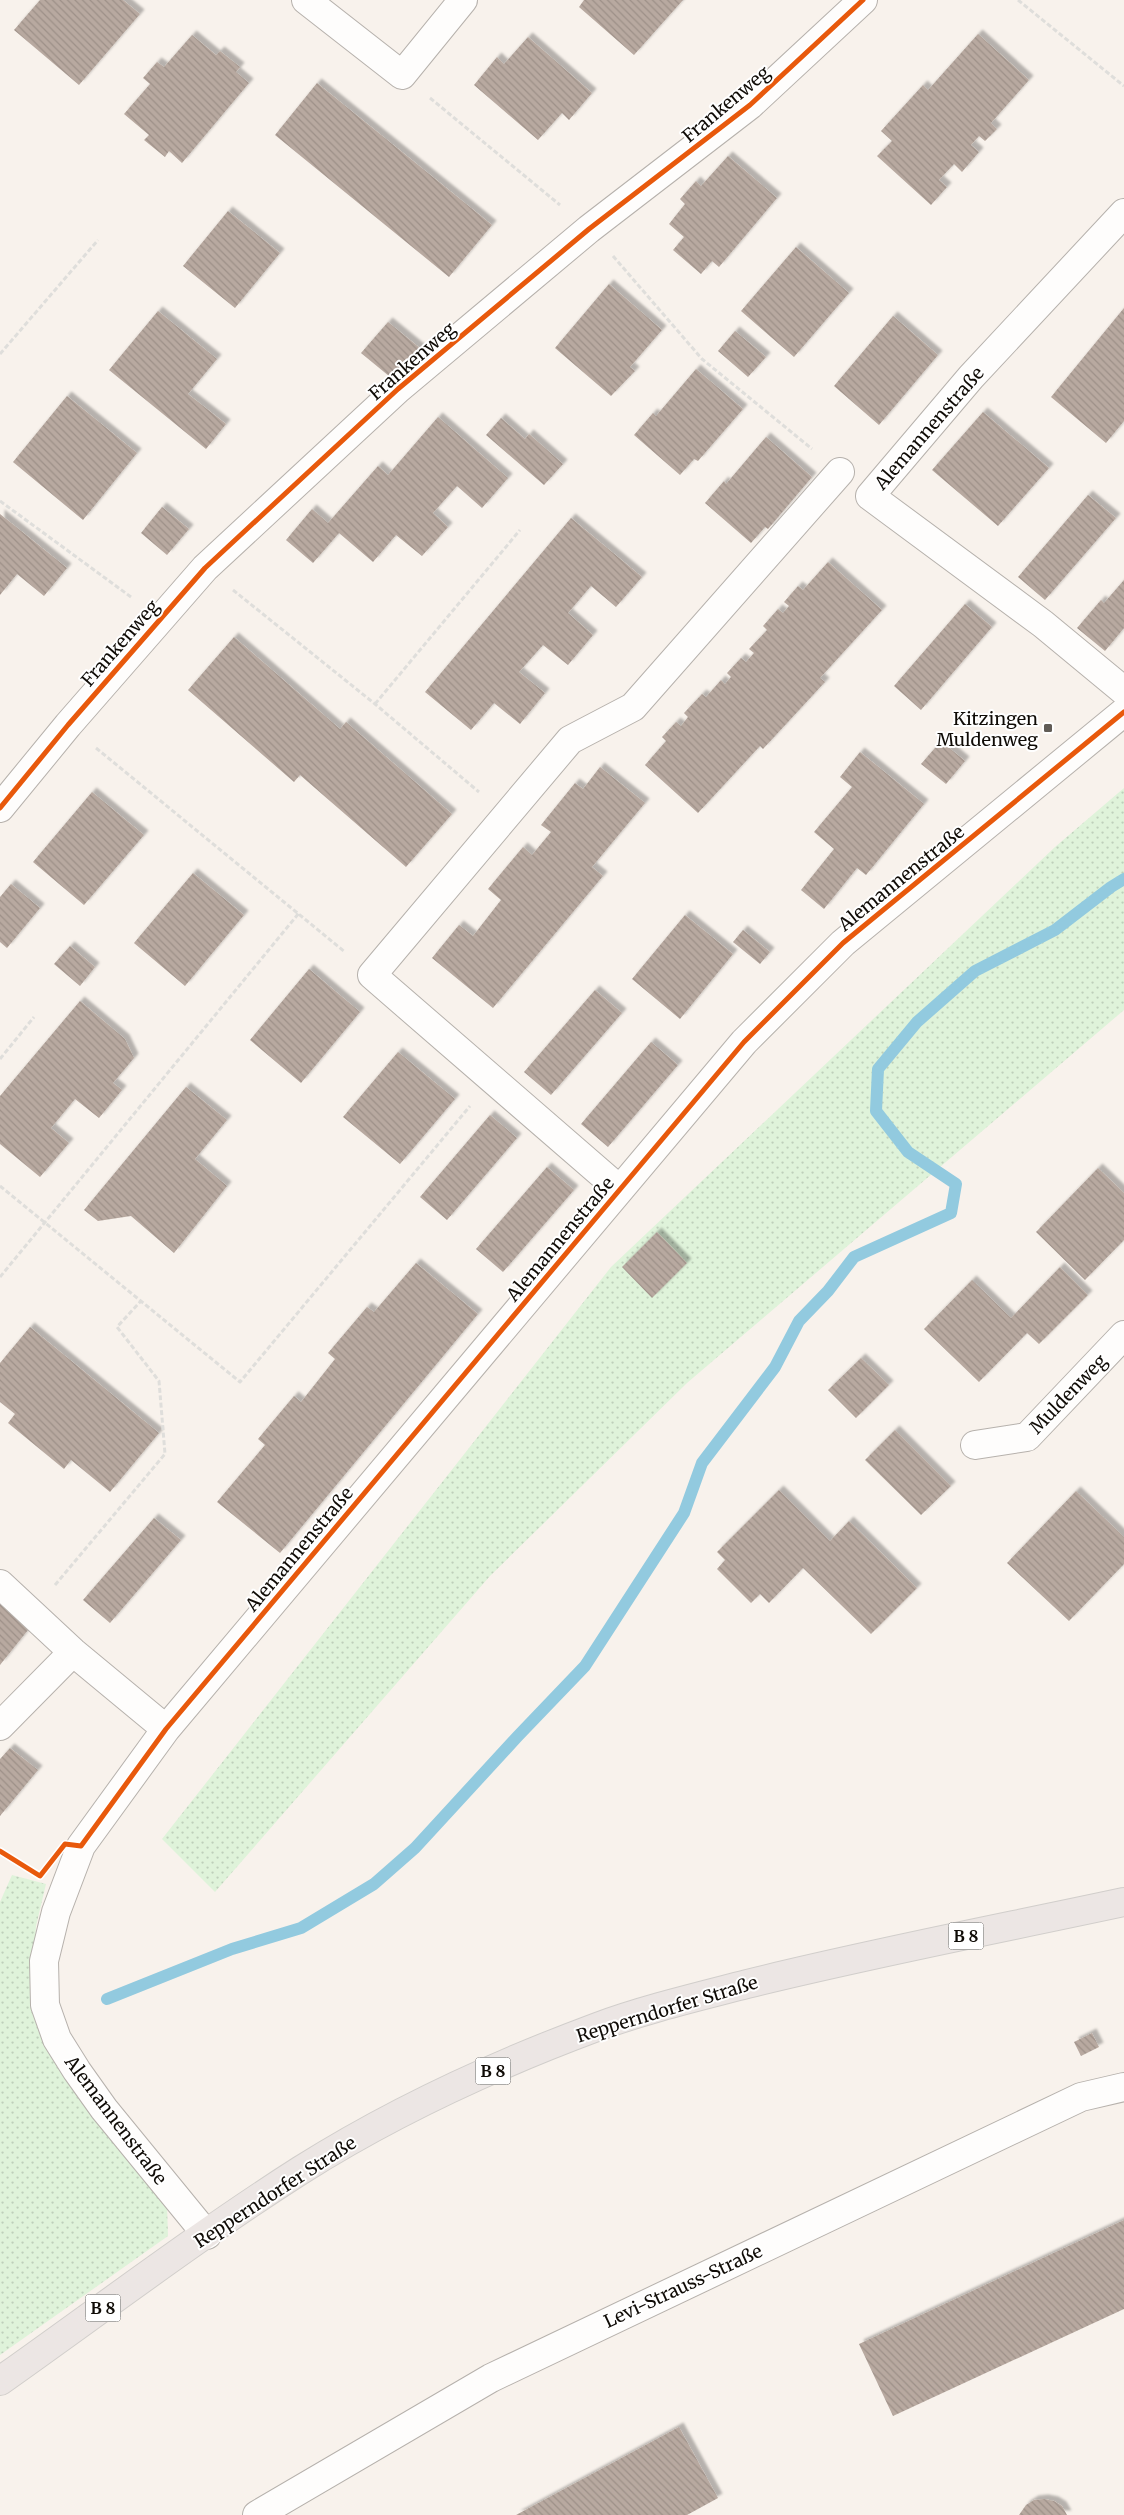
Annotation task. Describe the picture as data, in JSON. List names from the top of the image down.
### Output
{
  "streets": {
    "main road": ["B 8", "Repperndorfer Straße"],
    "street": [
      "Frankenweg",
      "Alemannenstraße",
      "Muldenweg",
      "Levi-Strauss-Straße"
    ]
  },
  "crossings": [
    ["Alemannenstraße", "Repperndorfer Straße"]
  ],
  "places": {
    "transit": ["Kitzingen Muldenweg"]
  }
}
